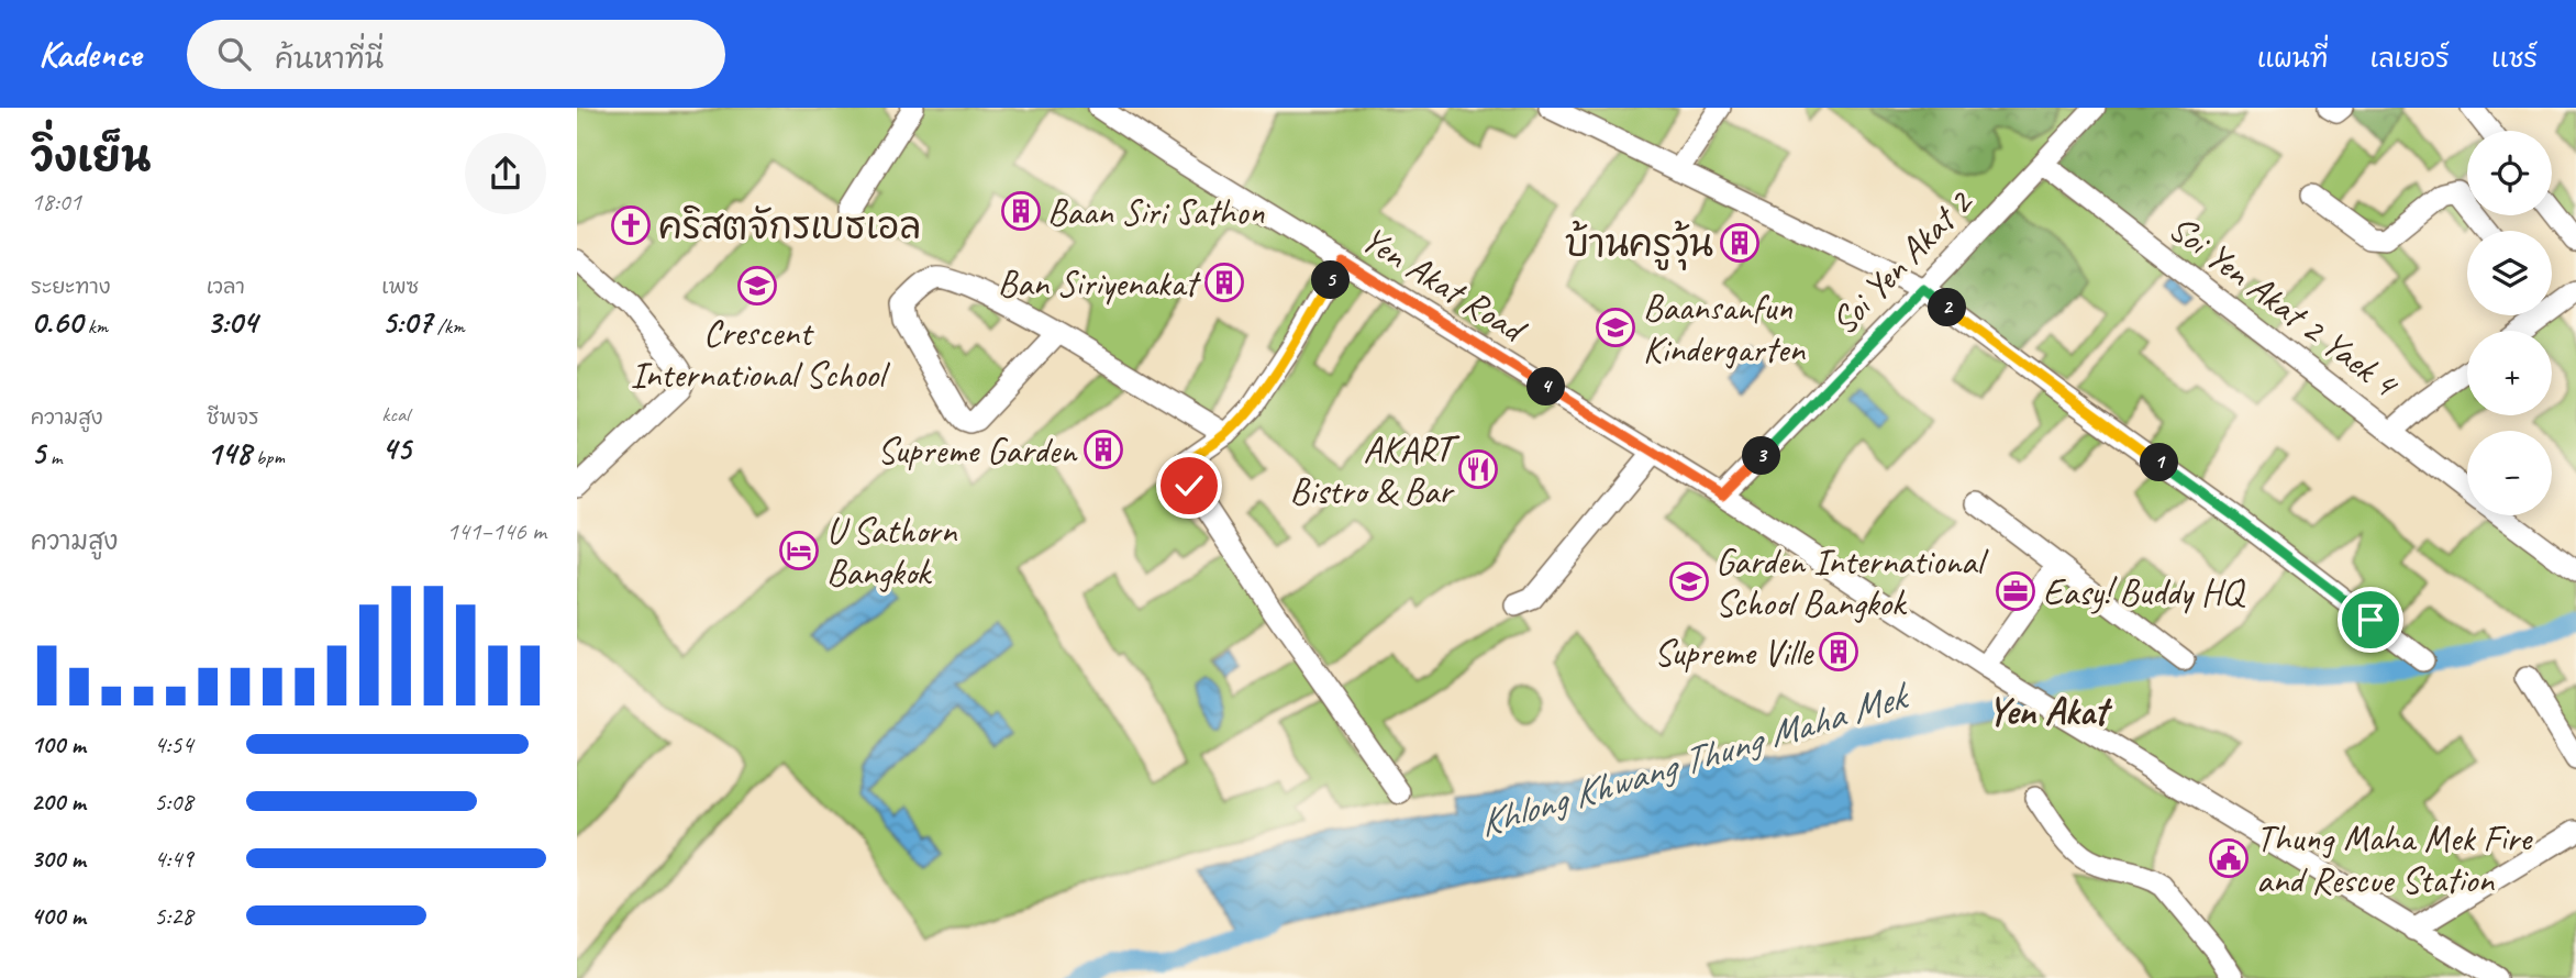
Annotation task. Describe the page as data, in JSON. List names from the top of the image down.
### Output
{
  "streets": {
    "street": ["Soi Yen Akat 2", "Yen Akat Road", "Soi Yen Akat 2 Yaek 4"]
  },
  "crossings": [
    ["Soi Yen Akat 2", "Yen Akat Road"],
    ["Soi Yen Akat 2", "Soi Yen Akat 2 Yaek 4"]
  ],
  "districts": ["Yen Akat"],
  "water": ["Khlong Khwang Thung Maha Mek"],
  "places": {
    "building": [
      "Baan Siri Sathon",
      "บ้านครูวุ้น",
      "Ban Siriyenakat",
      "Supreme Garden",
      "Supreme Ville"
    ],
    "church": ["คริสตจักรเบธเอล"],
    "school or university": ["Crescent International School", "Baansanfun Kindergarten", "Garden International School Bangkok"],
    "restaurant": ["AKART Bistro & Bar"],
    "hotel": ["U Sathorn Bangkok"],
    "office": ["Easy! Buddy HQ"],
    "public building": ["Thung Maha Mek Fire and Rescue Station"]
  },
  "page": {
    "header": "Kadence",
    "search": "ค้นหาที่นี่",
    "nav": ["แผนที่", "เลเยอร์", "แชร์"],
    "heading": ["วิ่งเย็น", "18:01"],
    "map_buttons": ["+", "−"],
    "stats": [
      ["ระยะทาง", "0.60 km"],
      ["เวลา", "3:04"],
      ["เพซ", "5:07 /km"],
      ["ความสูง", "5 m"],
      ["ชีพจร", "148 bpm"],
      ["kcal", "45"]
    ],
    "pins": [
      "5",
      "2",
      "4",
      "3",
      "1"
    ],
    "chart": ["ความสูง", "141–146 m"],
    "list": [
      {
        "name": "100 m",
        "note": "4:54"
      },
      {
        "name": "200 m",
        "note": "5:08"
      },
      {
        "name": "300 m",
        "note": "4:49"
      },
      {
        "name": "400 m",
        "note": "5:28"
      }
    ]
  }
}
